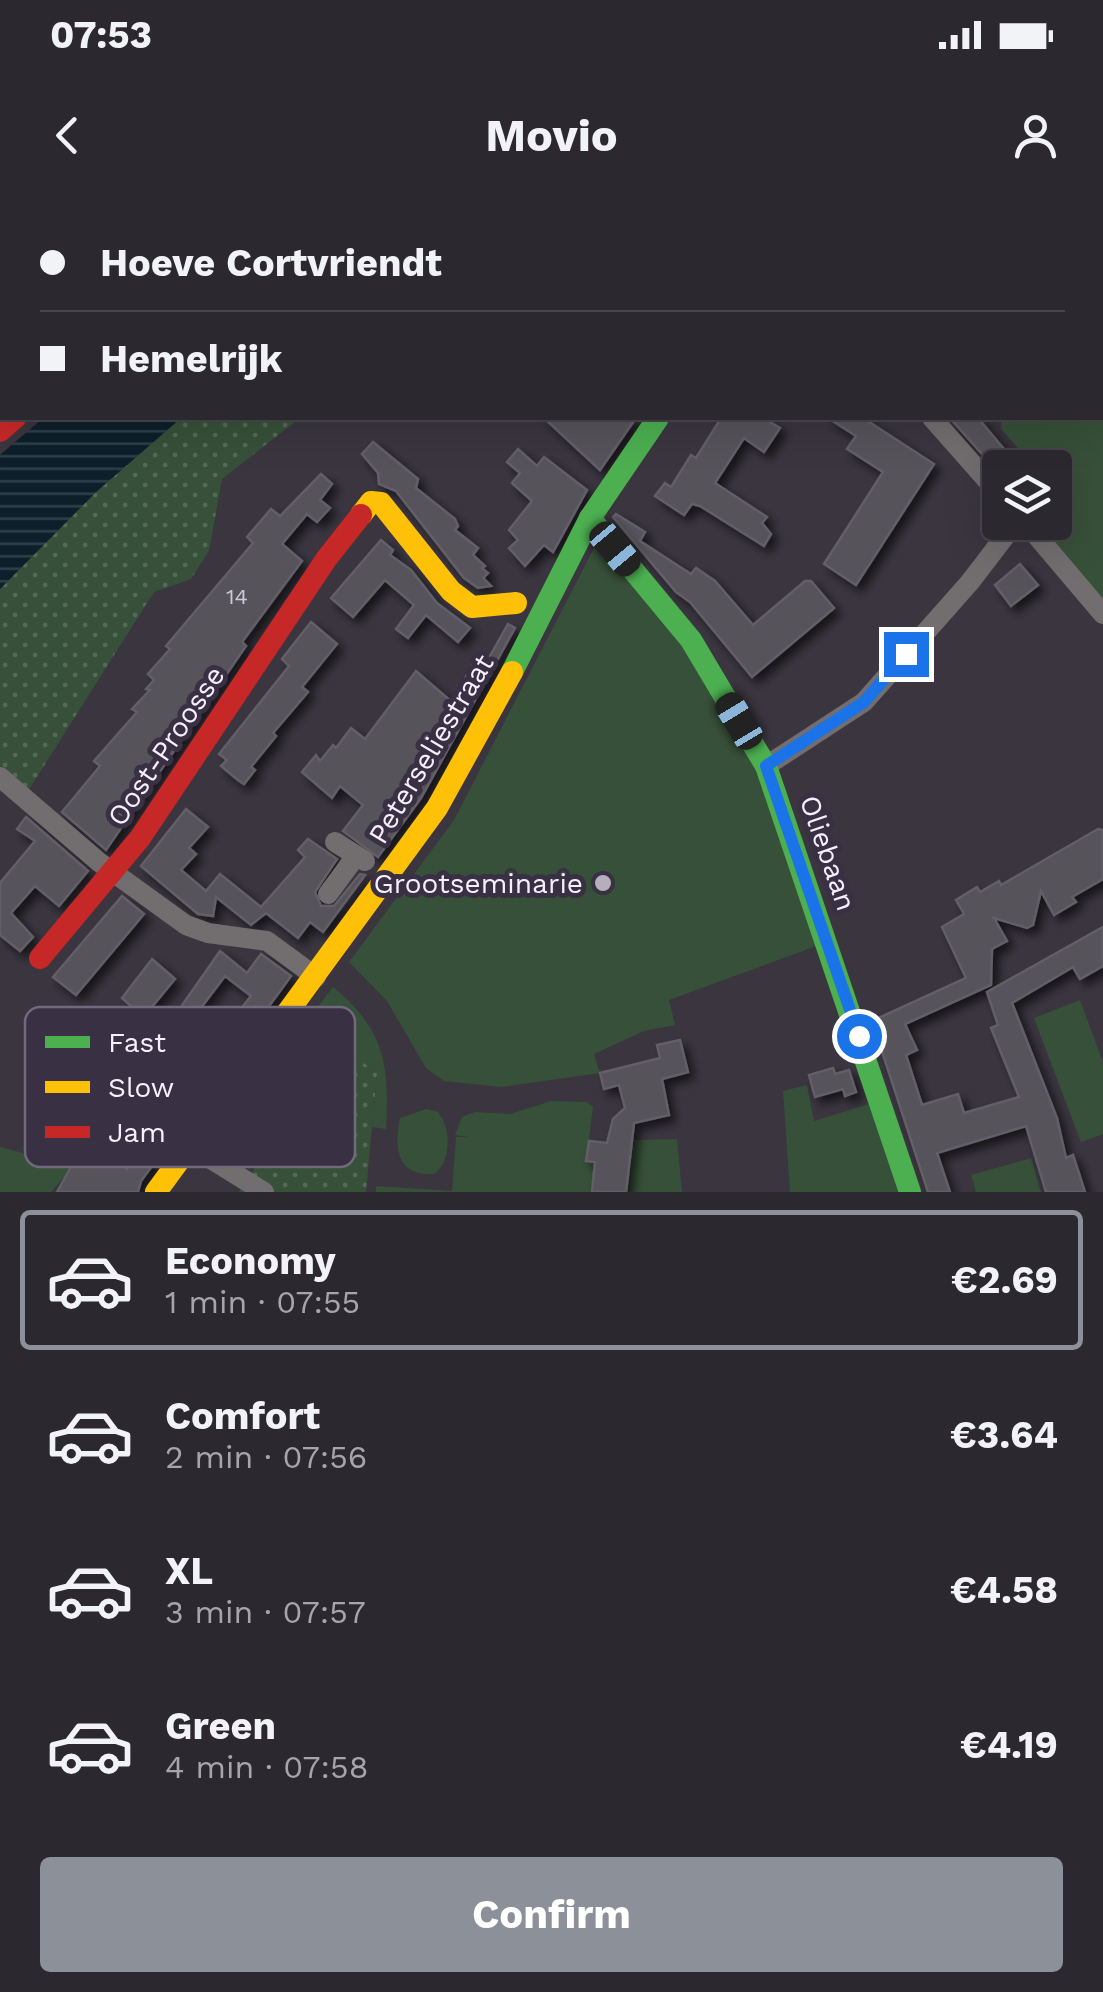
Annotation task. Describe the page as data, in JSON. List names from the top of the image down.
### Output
{
  "streets": {
    "street": ["Oost-Proosse", "Peterseliestraat", "Oliebaan"]
  },
  "crossings": [
    ["Peterseliestraat", "Oliebaan"]
  ],
  "places": ["Grootseminarie"],
  "house_numbers": ["14"],
  "legend": ["Fast", "Slow", "Jam"],
  "page": {
    "status": "07:53",
    "header": "Movio",
    "banner": ["Hoeve Cortvriendt", "Hemelrijk"],
    "list": [
      {
        "name": "Economy",
        "note": "1 min · 07:55",
        "value": "€2.69"
      },
      {
        "name": "Comfort",
        "note": "2 min · 07:56",
        "value": "€3.64"
      },
      {
        "name": "XL",
        "note": "3 min · 07:57",
        "value": "€4.58"
      },
      {
        "name": "Green",
        "note": "4 min · 07:58",
        "value": "€4.19"
      }
    ],
    "buttons": "Confirm"
  }
}
